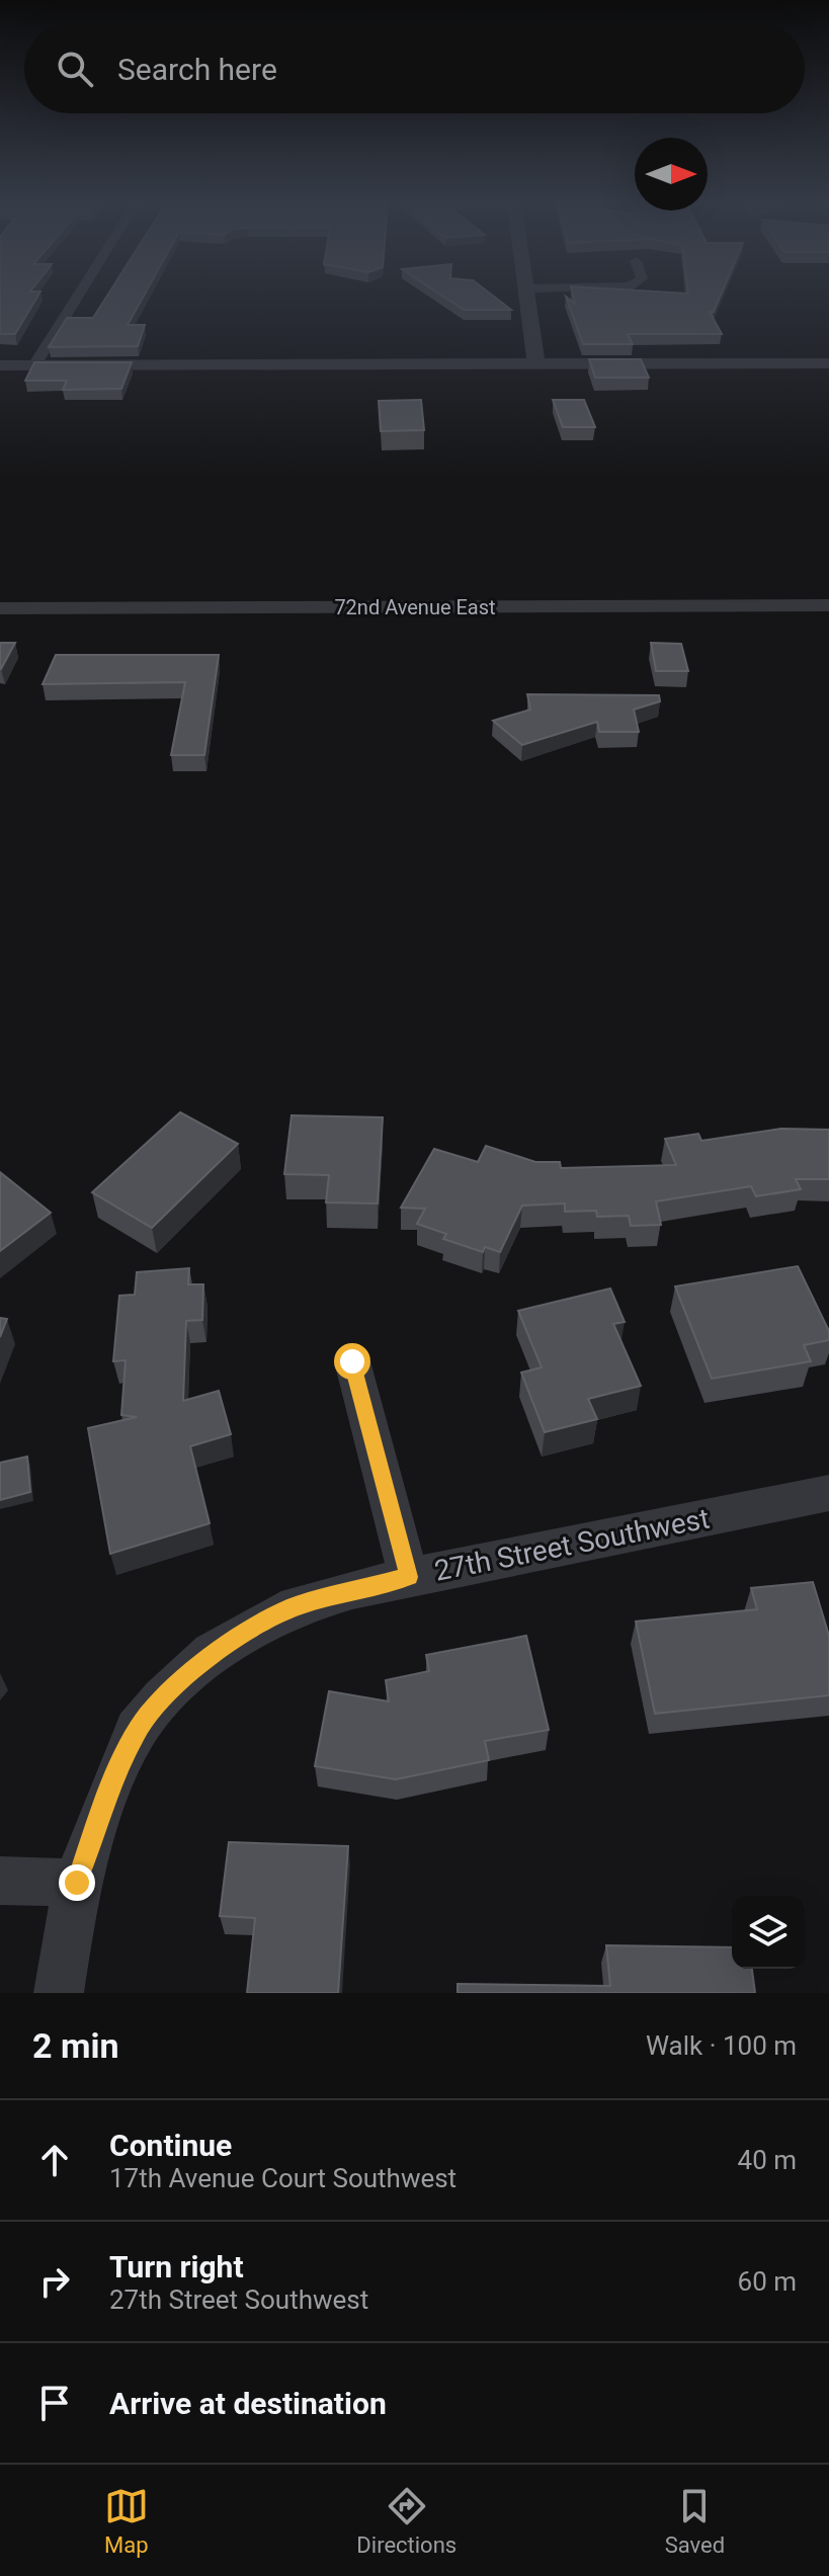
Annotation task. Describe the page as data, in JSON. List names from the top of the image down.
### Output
{
  "streets": {
    "street": ["72nd Avenue East", "27th Street Southwest"]
  },
  "north": "right",
  "page": {
    "search": "Search here",
    "heading": ["2 min", "Walk · 100 m"],
    "list": [
      ["Continue", "17th Avenue Court Southwest", "40 m"],
      ["Turn right", "27th Street Southwest", "60 m"],
      "Arrive at destination"
    ],
    "nav": ["Map", "Directions", "Saved"]
  }
}
